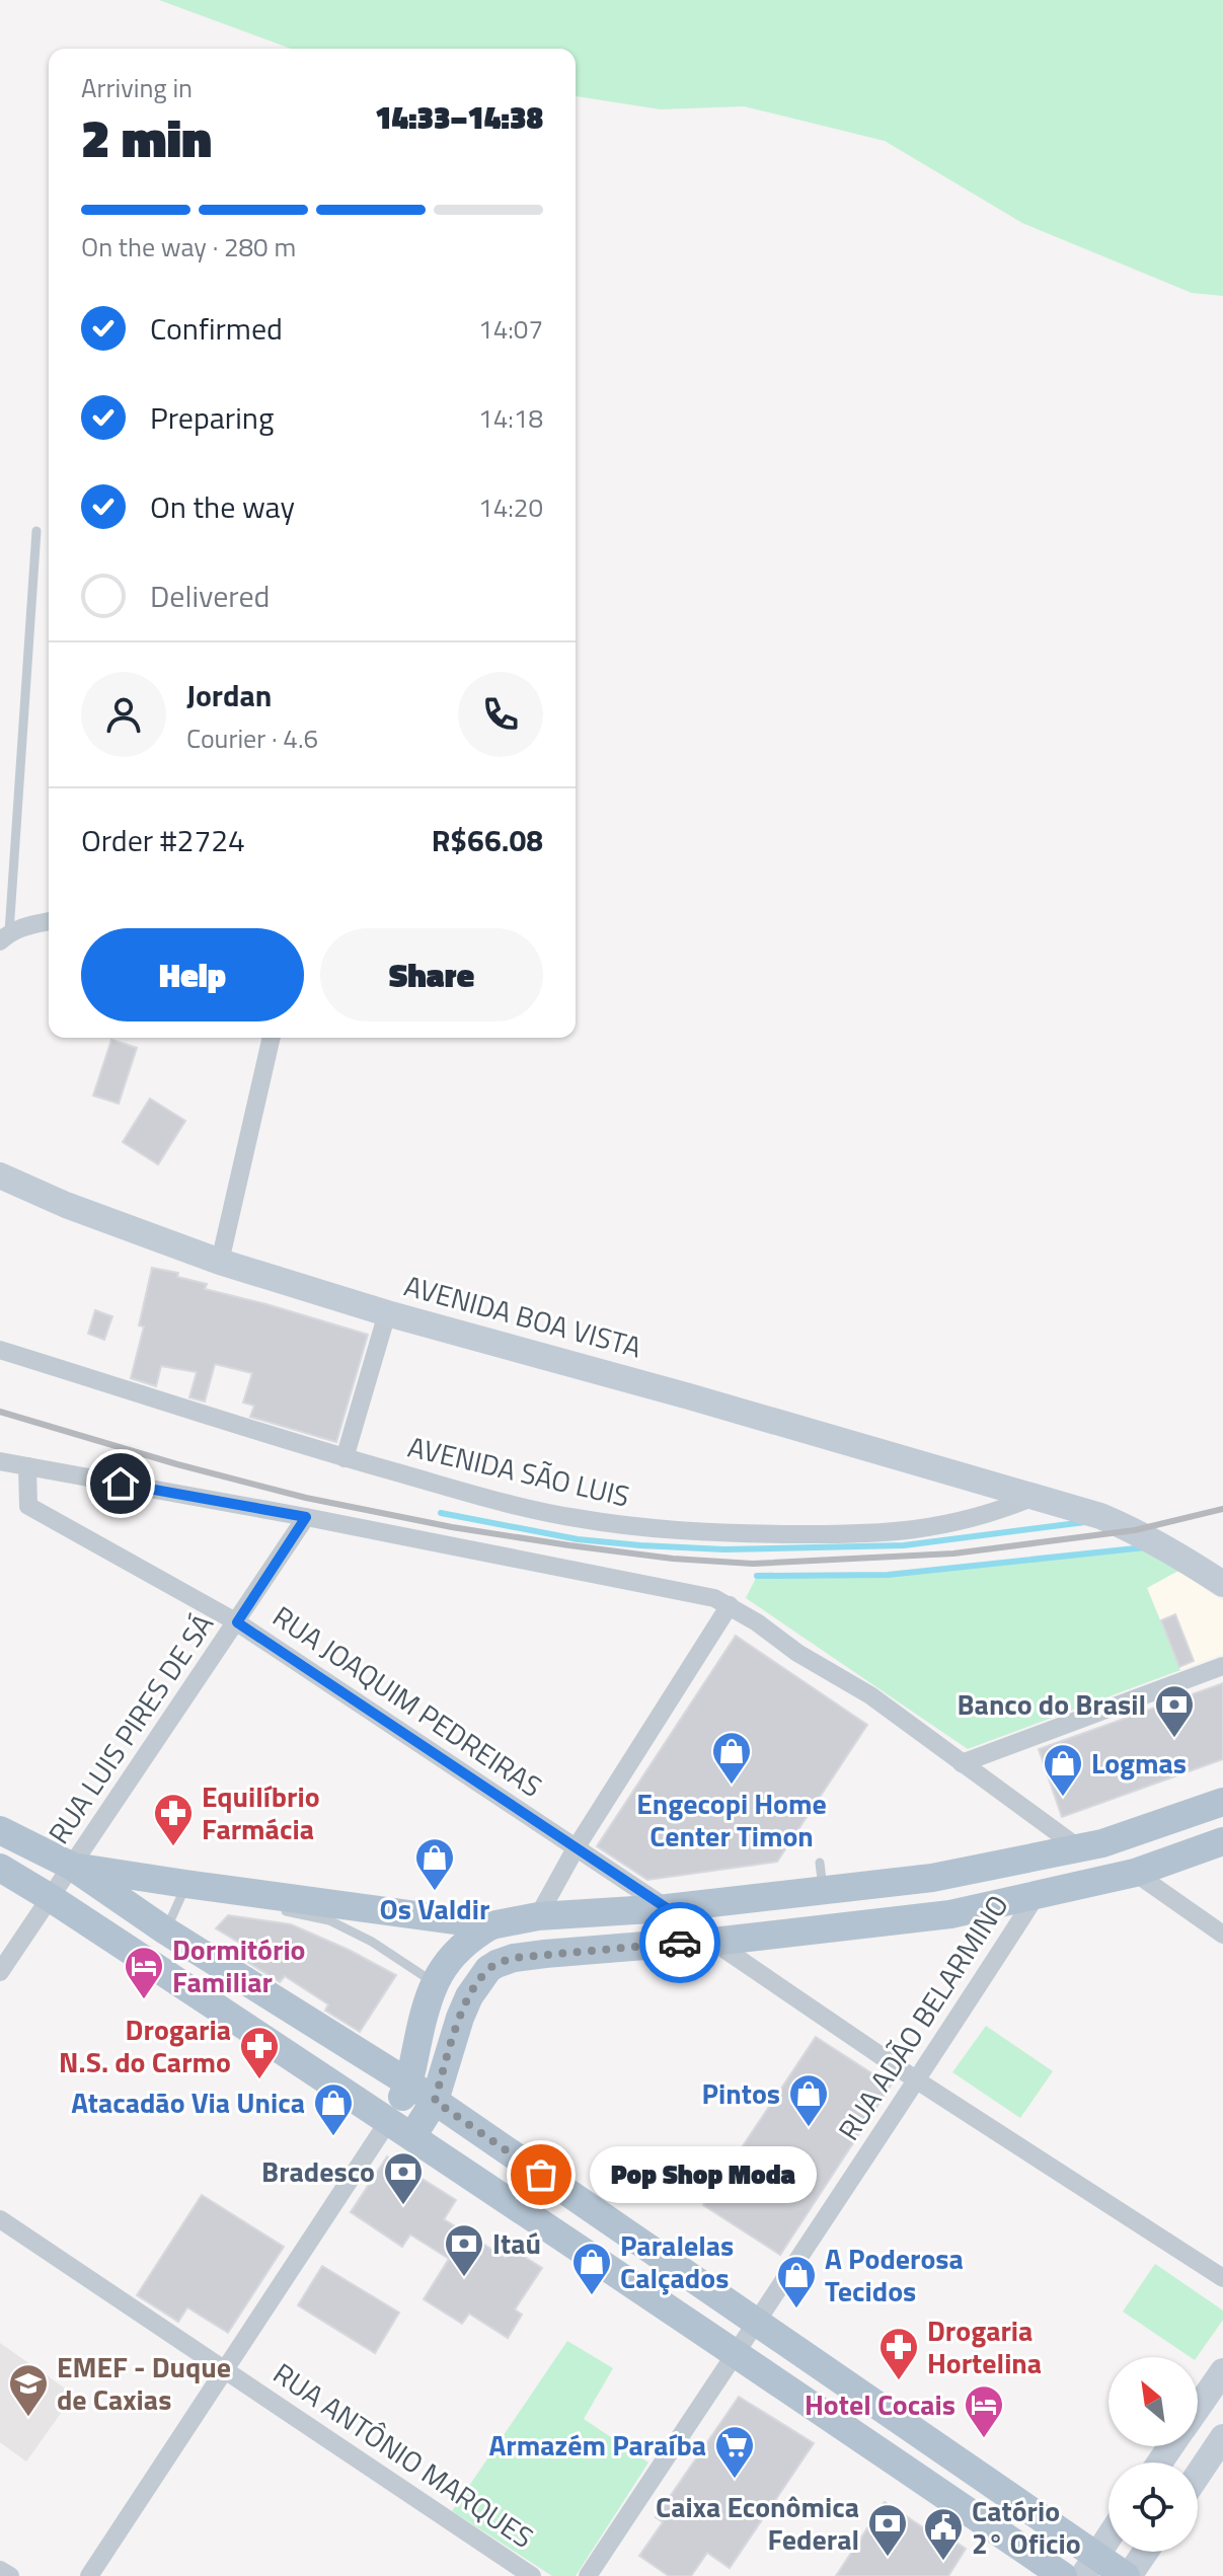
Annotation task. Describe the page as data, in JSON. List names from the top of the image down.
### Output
{
  "streets": {
    "street": [
      "AVENIDA BOA VISTA",
      "AVENIDA SÃO LUIS",
      "RUA JOAQUIM PEDREIRAS",
      "RUA LUIS PIRES DE SÁ",
      "RUA ADÃO BELARMINO",
      "RUA ANTÔNIO MARQUES"
    ]
  },
  "crossings": [
    ["AVENIDA BOA VISTA", "AVENIDA SÃO LUIS"],
    ["RUA JOAQUIM PEDREIRAS", "RUA LUIS PIRES DE SÁ"]
  ],
  "places": {
    "bank": [
      "Banco do Brasil",
      "Bradesco",
      "Itaú",
      "Caixa Econômica Federal"
    ],
    "shop": [
      "Engecopi Home Center Timon",
      "Logmas",
      "Os Valdir",
      "Pintos",
      "Atacadão Via Unica",
      "Paralelas Calçados",
      "A Poderosa Tecidos"
    ],
    "pharmacy": ["Equilíbrio Farmácia", "Drogaria N.S. do Carmo", "Drogaria Hortelina"],
    "hotel": ["Dormitório Familiar", "Hotel Cocais"],
    "other": ["Pop Shop Moda"],
    "school or university": ["EMEF - Duque de Caxias"],
    "supermarket": ["Armazém Paraíba"],
    "public building": ["Catório 2° Oficio"]
  },
  "north": "top left",
  "page": {
    "heading": ["2 min", "Arriving in", "14:33–14:38"],
    "panel": [
      "Jordan",
      "Courier · 4.6",
      "Order #2724",
      "R$66.08"
    ],
    "bar": "On the way · 280 m",
    "list": [
      ["Confirmed", "14:07"],
      ["Preparing", "14:18"],
      ["On the way", "14:20"],
      "Delivered"
    ],
    "buttons": ["Help", "Share"],
    "bubble": "Pop Shop Moda"
  }
}
